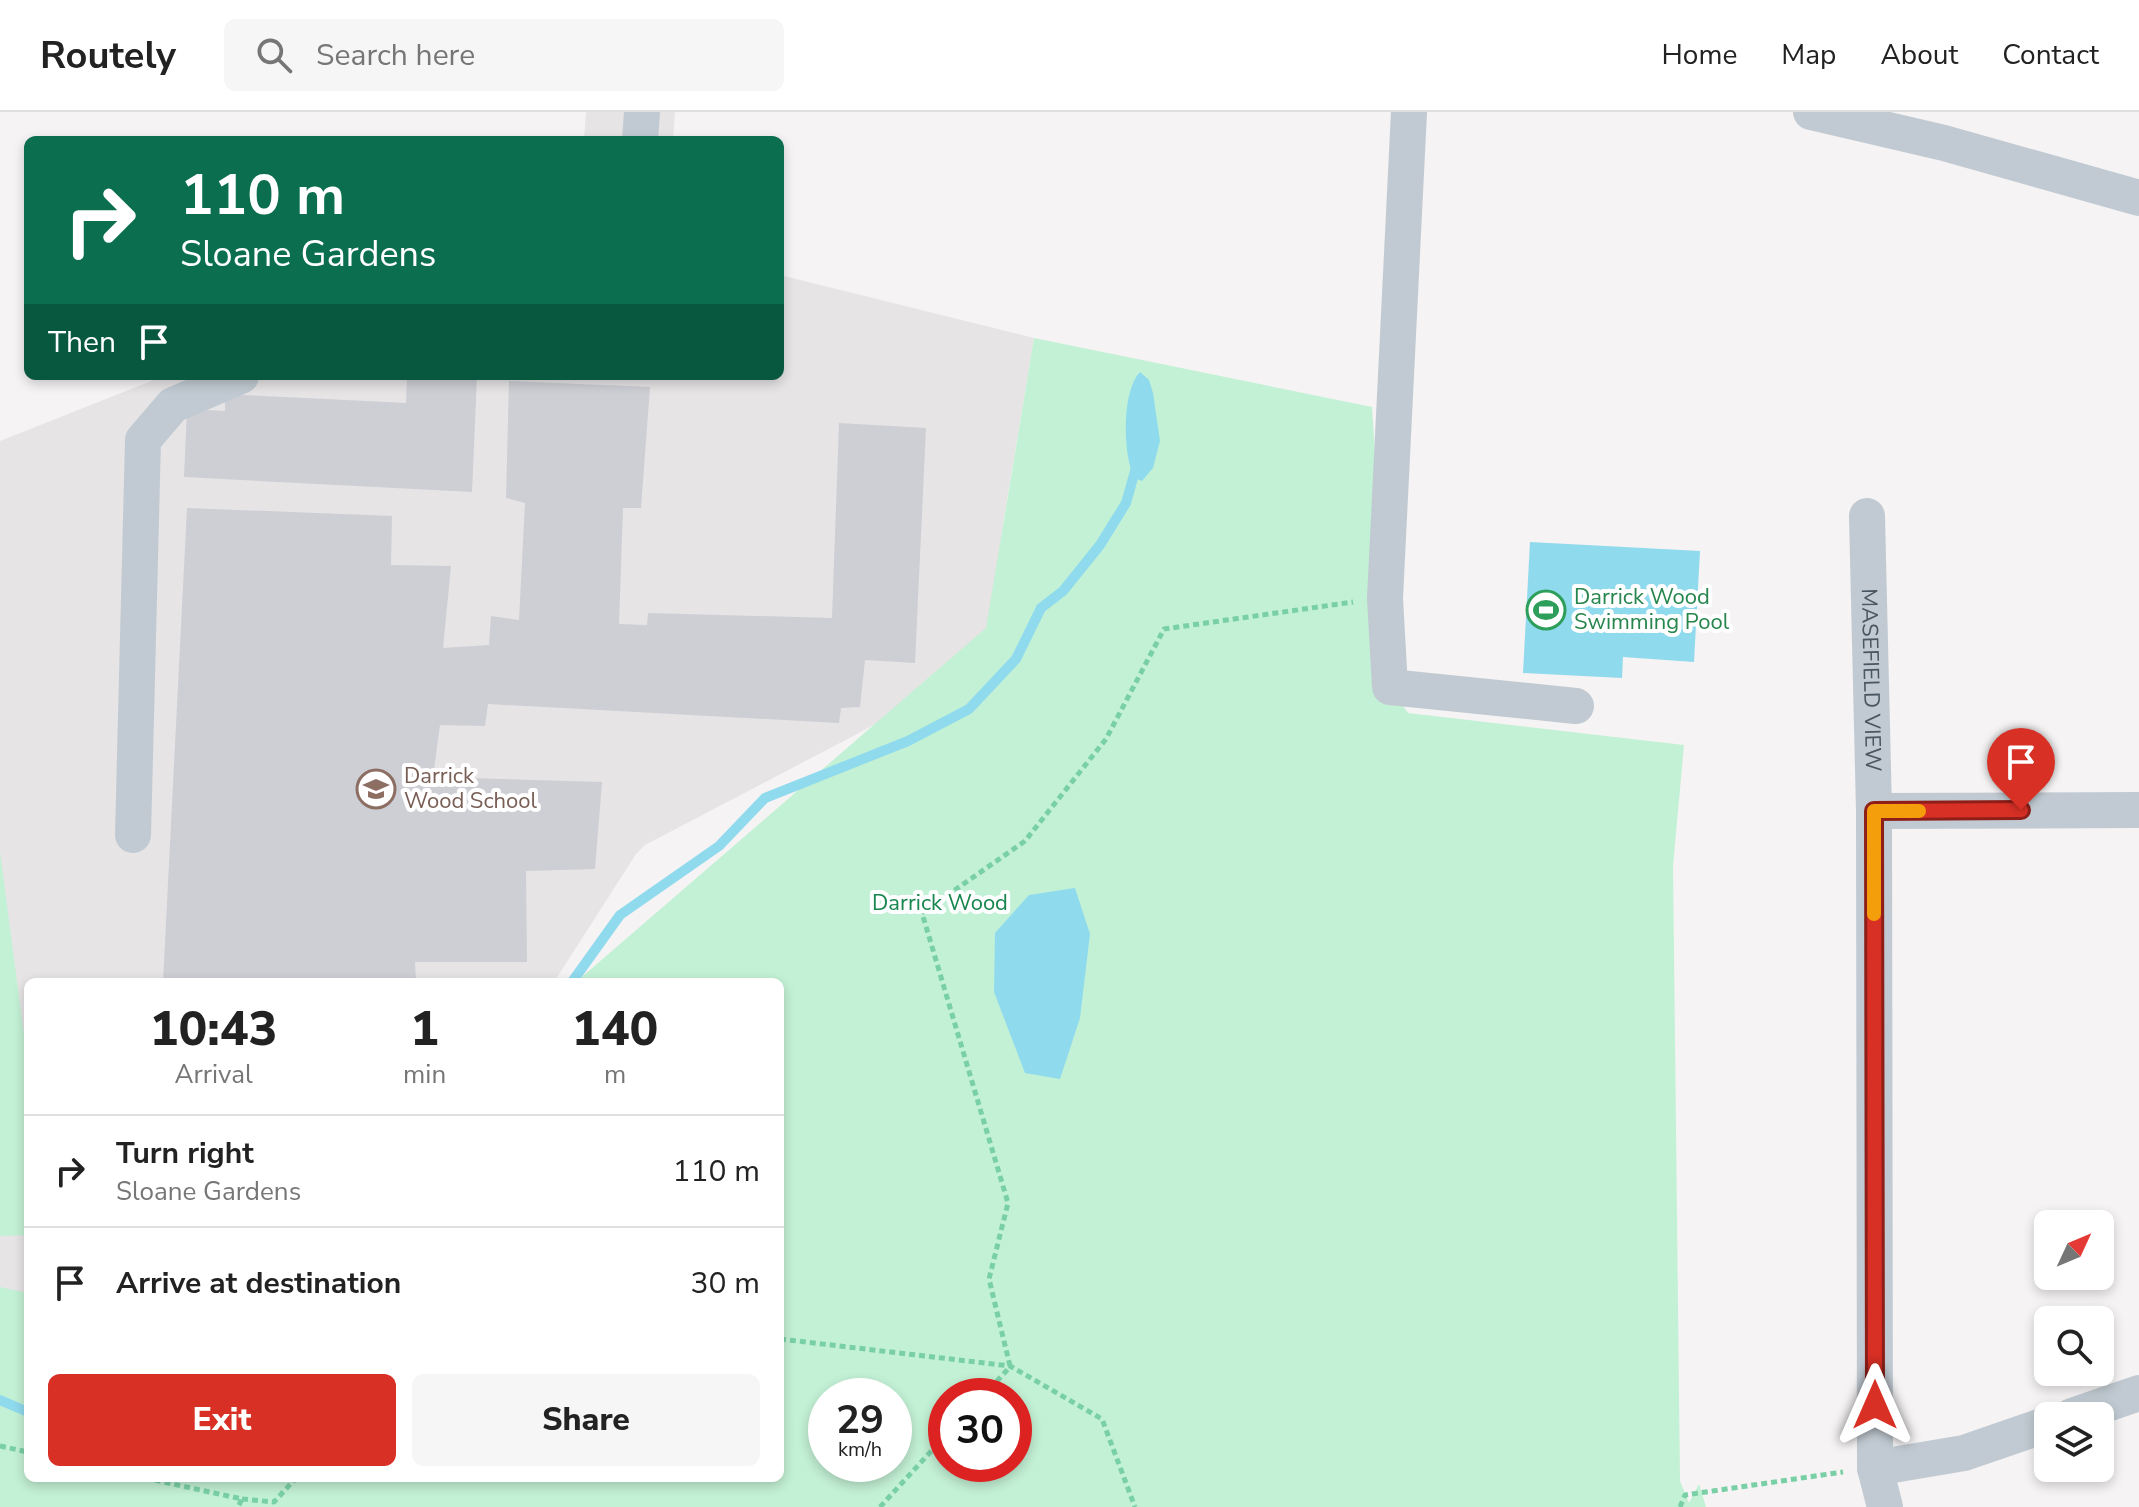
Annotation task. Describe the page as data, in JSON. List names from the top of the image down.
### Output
{
  "streets": {
    "street": ["MASEFIELD VIEW"]
  },
  "parks": ["Darrick Wood"],
  "places": {
    "sports": ["Darrick Wood Swimming Pool"],
    "school or university": ["Darrick Wood School"]
  },
  "north": "top right",
  "page": {
    "header": "Routely",
    "search": "Search here",
    "nav": [
      "Home",
      "Map",
      "About",
      "Contact"
    ],
    "turn": ["110 m", "Sloane Gardens"],
    "then": "Then",
    "eta": [
      "10:43",
      "Arrival",
      "1",
      "min",
      "140",
      "m"
    ],
    "list": [
      {
        "name": "Turn right",
        "note": "Sloane Gardens",
        "value": "110 m"
      },
      {
        "name": "Arrive at destination",
        "value": "30 m"
      }
    ],
    "buttons": ["Exit", "Share"],
    "speed": "29 km/h",
    "limit": "30"
  }
}
